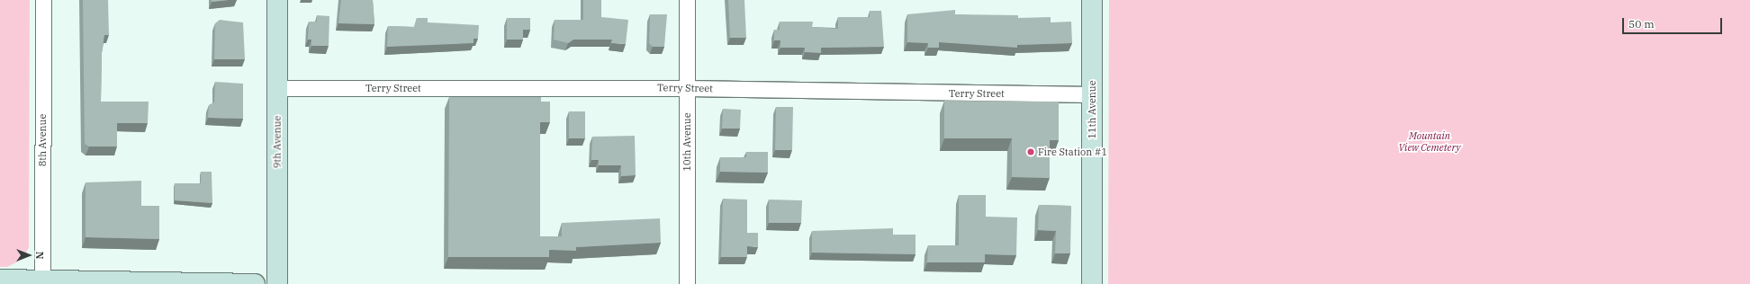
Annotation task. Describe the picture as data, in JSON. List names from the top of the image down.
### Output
{
  "streets": {
    "street": [
      "Terry Street",
      "11th Avenue",
      "8th Avenue",
      "9th Avenue",
      "10th Avenue"
    ]
  },
  "crossings": [
    ["Terry Street", "11th Avenue"],
    ["Terry Street", "9th Avenue"],
    ["Terry Street", "10th Avenue"]
  ],
  "parks": ["Mountain View Cemetery"],
  "places": ["Fire Station #1"],
  "scale_bar": "50 m",
  "north": "right"
}
